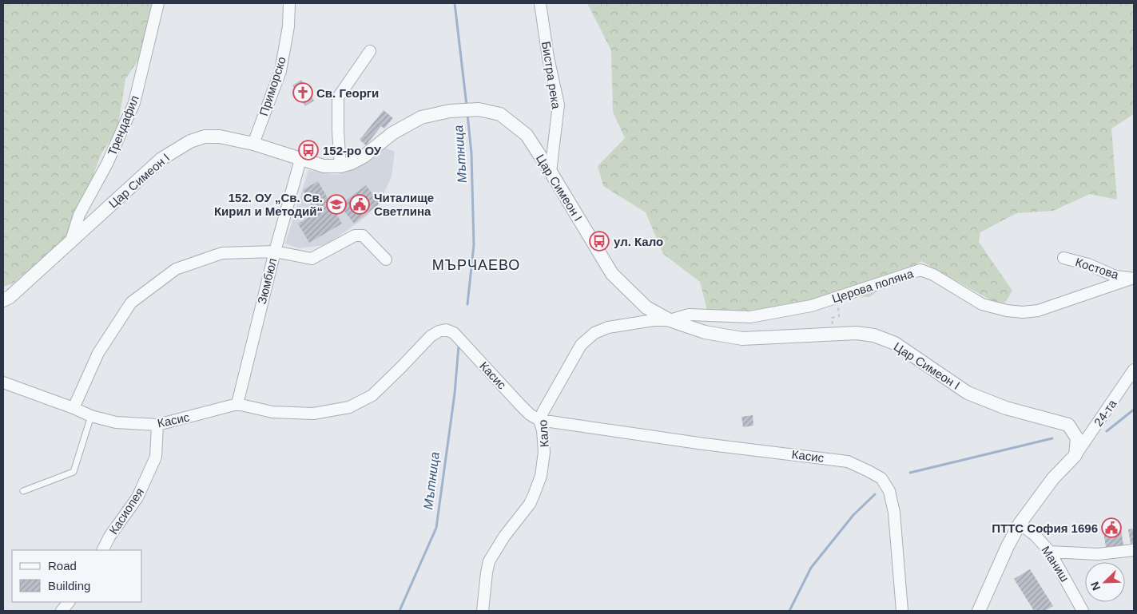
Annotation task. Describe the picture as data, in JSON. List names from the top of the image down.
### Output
{
  "streets": {
    "street": [
      "Бистра река",
      "Приморско",
      "Трендафил",
      "Цар Симеон I",
      "Костова",
      "Зюмбюл",
      "Церова поляна",
      "Касис",
      "24-та",
      "Кало",
      "Касиопея",
      "Маниш"
    ]
  },
  "crossings": [
    ["Бистра река", "Цар Симеон I"],
    ["Приморско", "Цар Симеон I"],
    ["Трендафил", "Цар Симеон I"],
    ["Цар Симеон I", "Зюмбюл"],
    ["Цар Симеон I", "Церова поляна"],
    ["Цар Симеон I", "24-та"],
    ["Цар Симеон I", "Кало"],
    ["Костова", "Церова поляна"],
    ["Зюмбюл", "Касис"],
    ["Церова поляна", "Кало"],
    ["Касис", "Кало"],
    ["Касис", "Касиопея"]
  ],
  "districts": ["МЪРЧАЕВО"],
  "water": ["Мътница"],
  "places": {
    "church": ["Св. Георги"],
    "bus stop": ["152-ро ОУ", "ул. Кало"],
    "school or university": ["152. ОУ „Св. Св. Кирил и Методий“"],
    "public building": ["Читалище Светлина", "ПТТС София 1696"]
  },
  "legend": ["Road", "Building"],
  "north": "bottom left"
}
